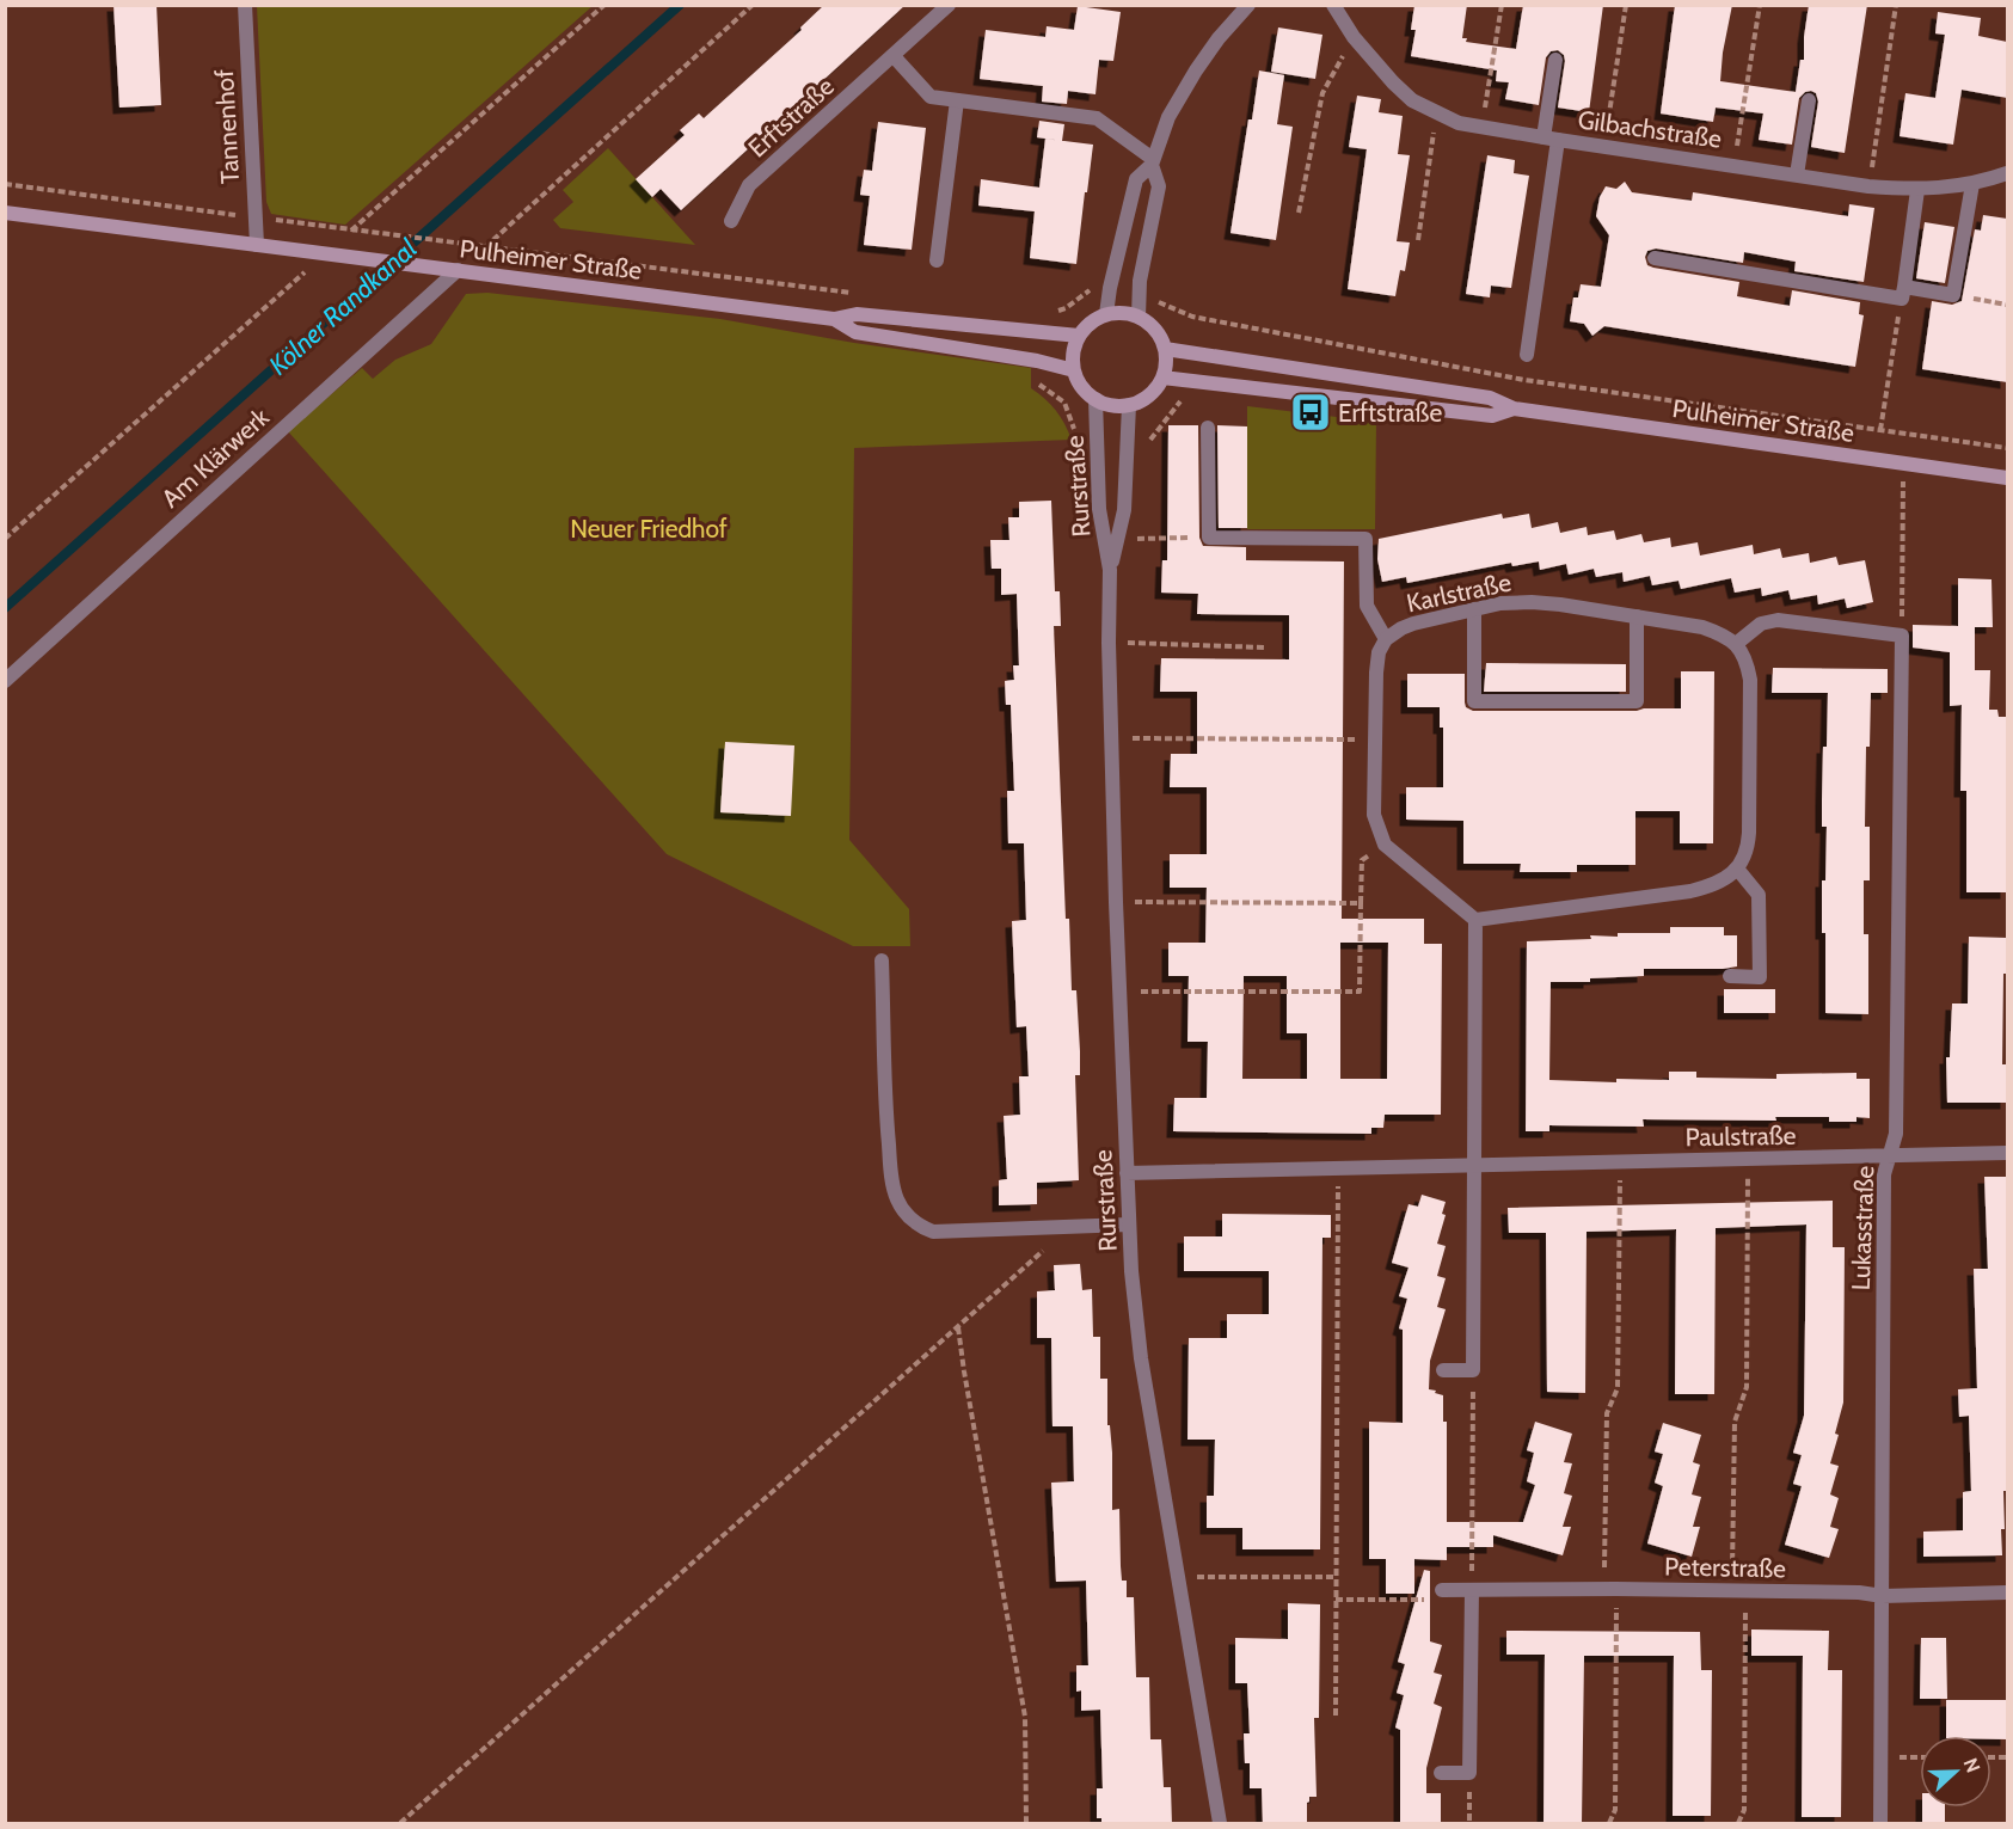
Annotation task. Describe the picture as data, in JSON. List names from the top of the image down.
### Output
{
  "streets": {
    "main road": ["Pulheimer Straße"],
    "street": [
      "Erftstraße",
      "Tannenhof",
      "Gilbachstraße",
      "Am Klärwerk",
      "Rurstraße",
      "Karlstraße",
      "Paulstraße",
      "Lukasstraße",
      "Peterstraße"
    ]
  },
  "crossings": [
    ["Tannenhof", "Pulheimer Straße"],
    ["Pulheimer Straße", "Am Klärwerk"],
    ["Pulheimer Straße", "Rurstraße"],
    ["Rurstraße", "Paulstraße"],
    ["Paulstraße", "Lukasstraße"],
    ["Lukasstraße", "Peterstraße"]
  ],
  "water": ["Kölner Randkanal"],
  "parks": ["Neuer Friedhof"],
  "places": {
    "bus stop": ["Erftstraße"]
  },
  "north": "right"
}
